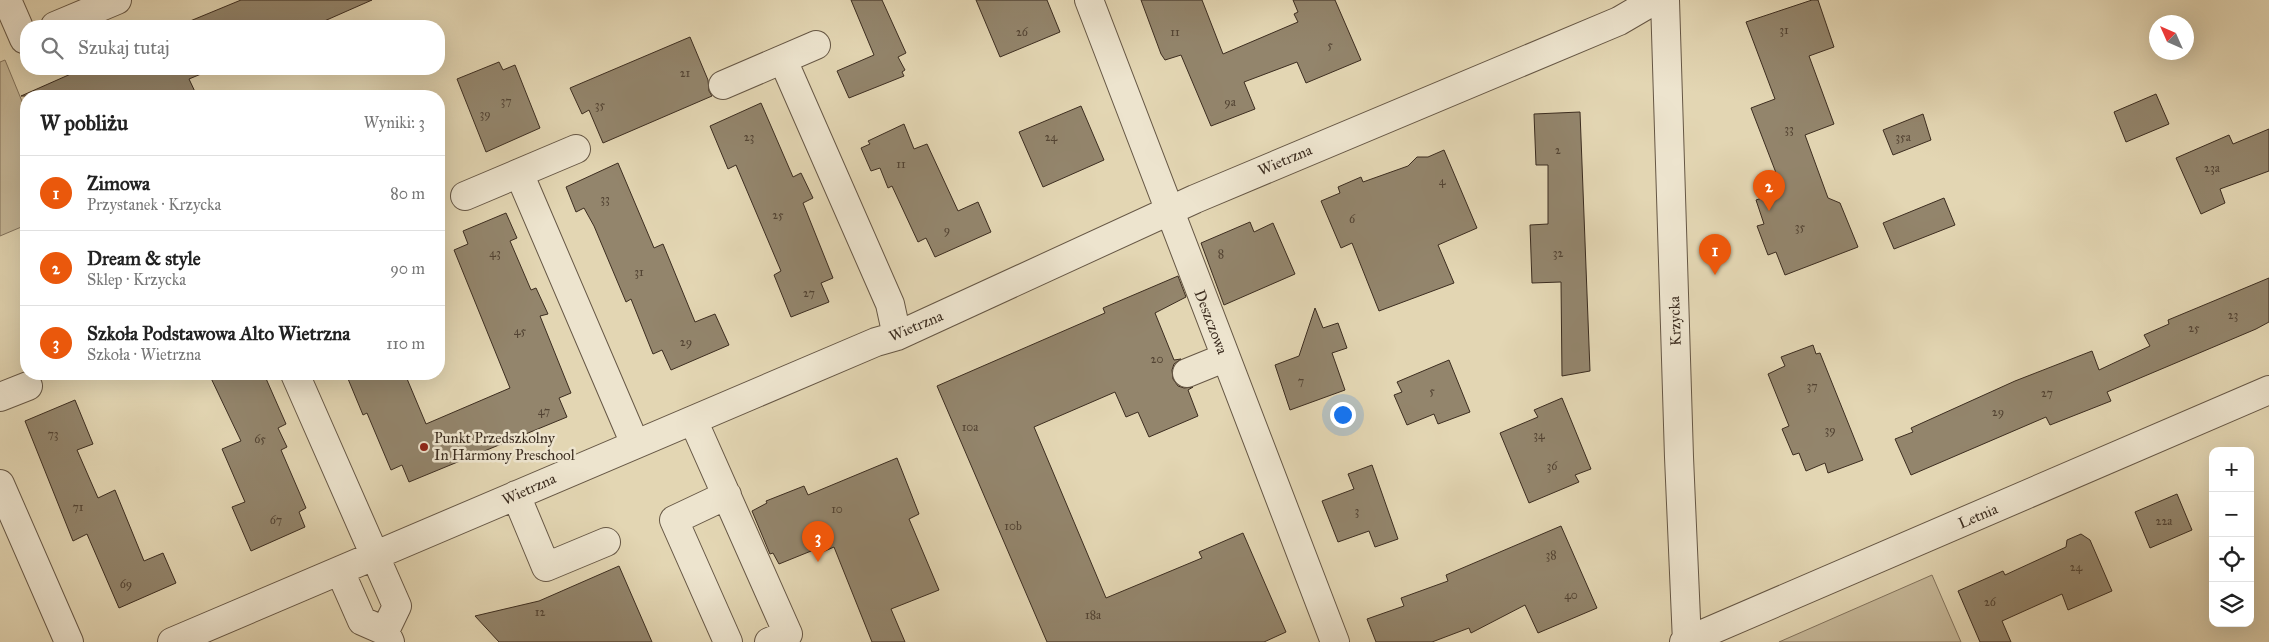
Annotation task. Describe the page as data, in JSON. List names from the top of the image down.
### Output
{
  "streets": {
    "street": [
      "Wietrzna",
      "Krzycka",
      "Deszczowa",
      "Letnia"
    ]
  },
  "crossings": [
    ["Wietrzna", "Deszczowa"],
    ["Krzycka", "Letnia"]
  ],
  "places": ["Punkt Przedszkolny In Harmony Preschool"],
  "house_numbers": [
    "31",
    "26",
    "11",
    "5",
    "21",
    "37",
    "9a",
    "35",
    "39",
    "33",
    "23",
    "24",
    "35a",
    "2",
    "11",
    "23a",
    "4",
    "33",
    "25",
    "6",
    "35",
    "9",
    "43",
    "32",
    "8",
    "31",
    "27",
    "23",
    "25",
    "45",
    "29",
    "20",
    "7",
    "37",
    "5",
    "27",
    "47",
    "29",
    "10a",
    "39",
    "73",
    "34",
    "65",
    "36",
    "71",
    "10",
    "3",
    "67",
    "22a",
    "10b",
    "38",
    "24",
    "69",
    "40",
    "26",
    "12",
    "18a"
  ],
  "north": "top left",
  "page": {
    "search": "Szukaj tutaj",
    "heading": ["W pobliżu", "Wyniki: 3"],
    "list": [
      {
        "mark": "1",
        "name": "Zimowa",
        "note": "Przystanek · Krzycka",
        "value": "80 m"
      },
      {
        "mark": "2",
        "name": "Dream & style",
        "note": "Sklep · Krzycka",
        "value": "90 m"
      },
      {
        "mark": "3",
        "name": "Szkoła Podstawowa Alto Wietrzna",
        "note": "Szkoła · Wietrzna",
        "value": "110 m"
      }
    ],
    "pins": ["2", "1", "3"],
    "map_buttons": ["+", "−"]
  }
}
